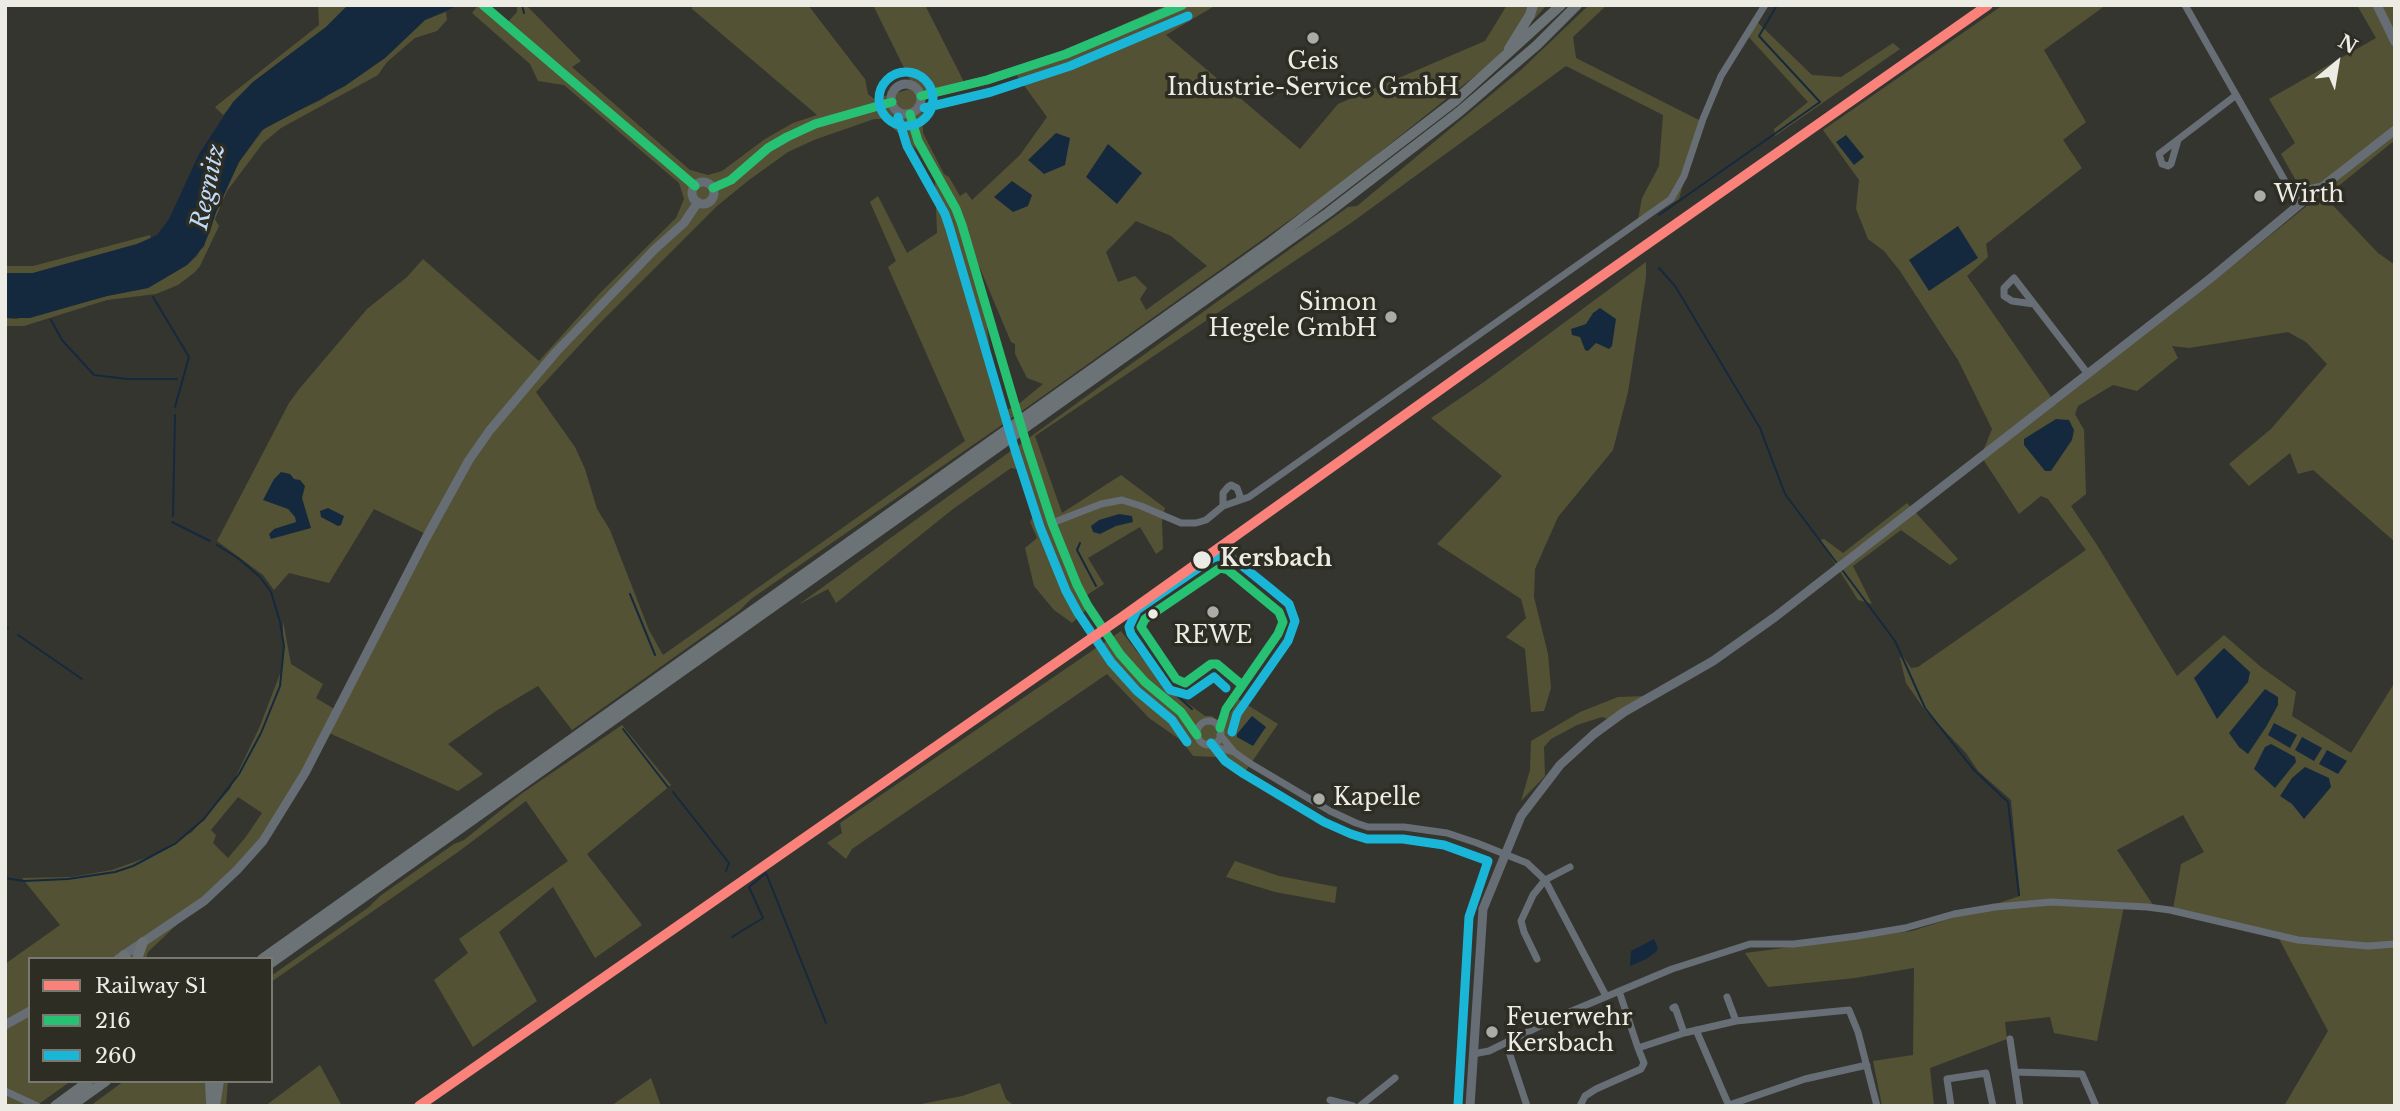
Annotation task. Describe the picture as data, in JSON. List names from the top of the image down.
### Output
{
  "water": ["Regnitz"],
  "places": [
    "Geis Industrie-Service GmbH",
    "Wirth",
    "Simon Hegele GmbH",
    "Kersbach",
    "REWE",
    "Kapelle",
    "Feuerwehr Kersbach"
  ],
  "lines": ["rail line S1", "transit line 216", "transit line 260"],
  "legend": ["Railway S1", "216", "260"],
  "north": "top right"
}
